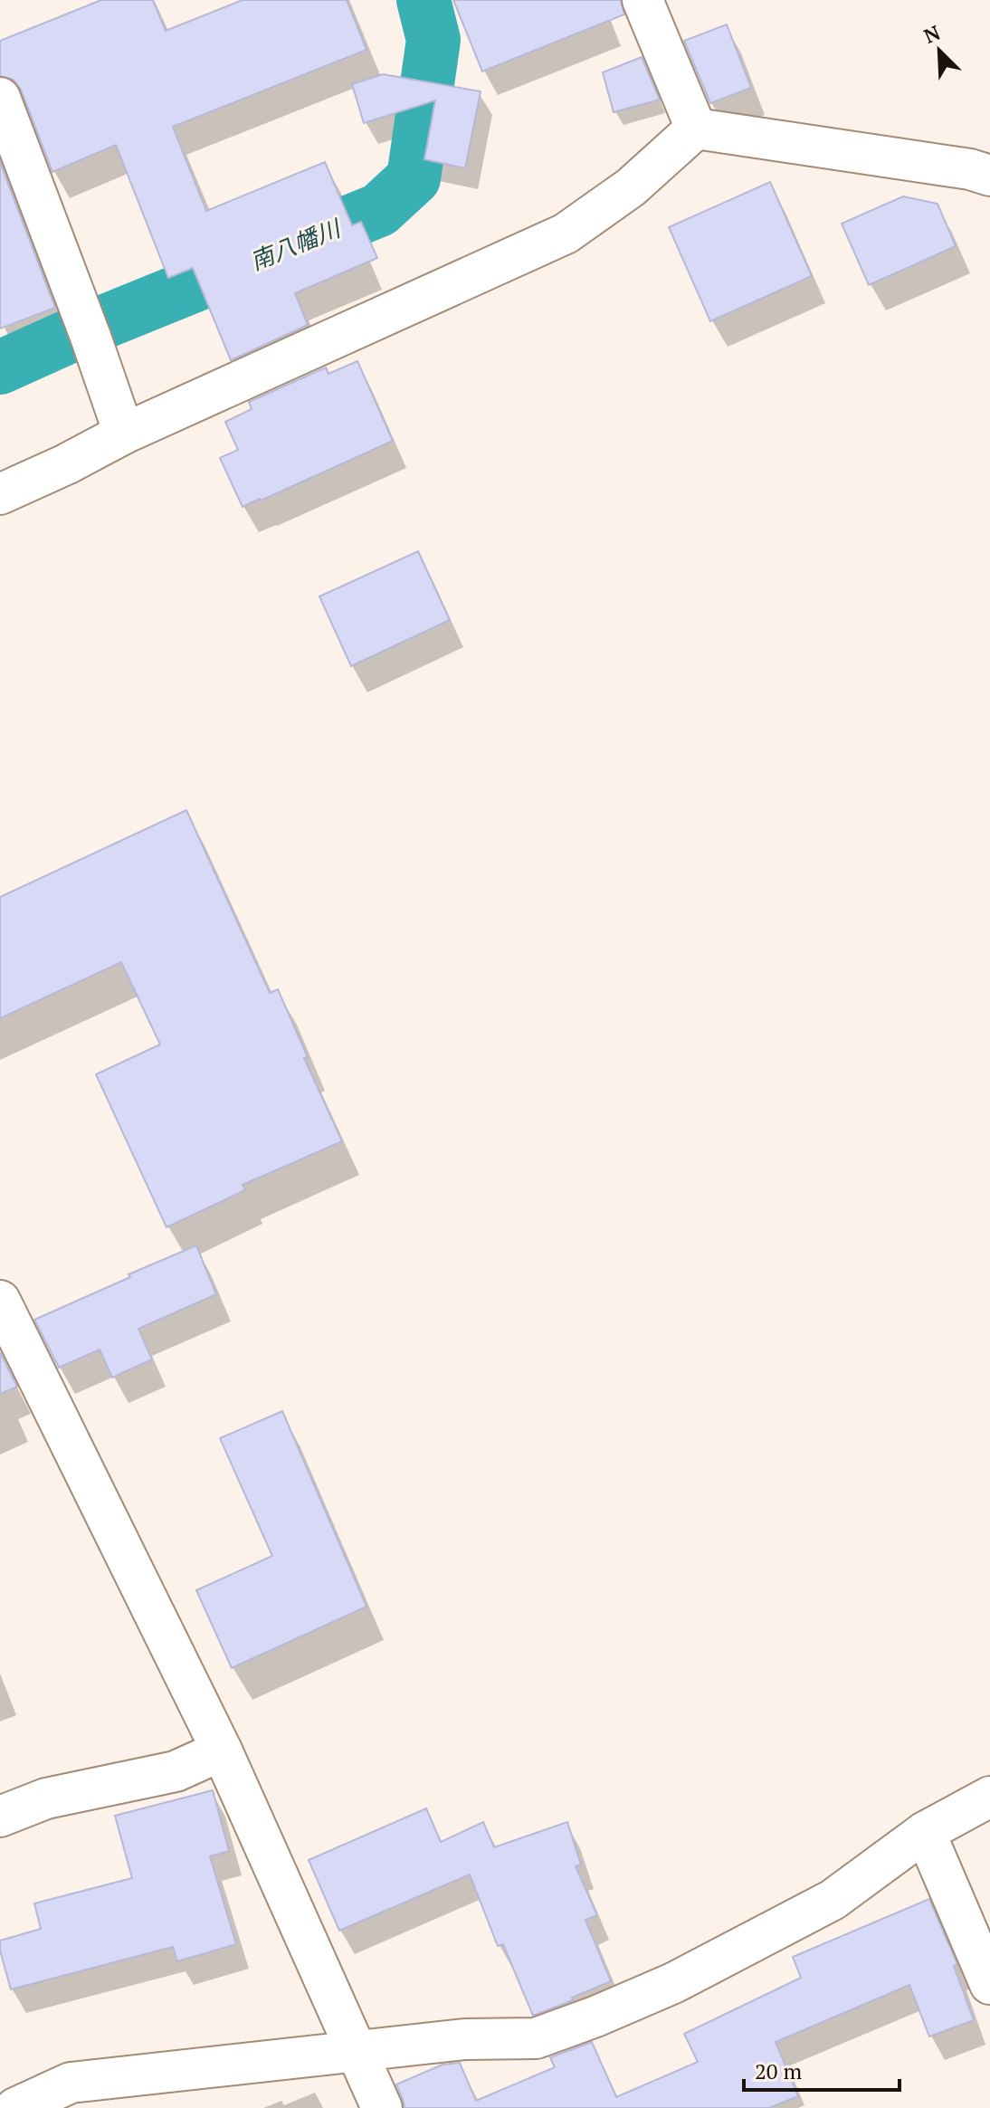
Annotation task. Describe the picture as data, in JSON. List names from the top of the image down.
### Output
{
  "water": ["南八幡川"],
  "scale_bar": "20 m",
  "north": "top left"
}
